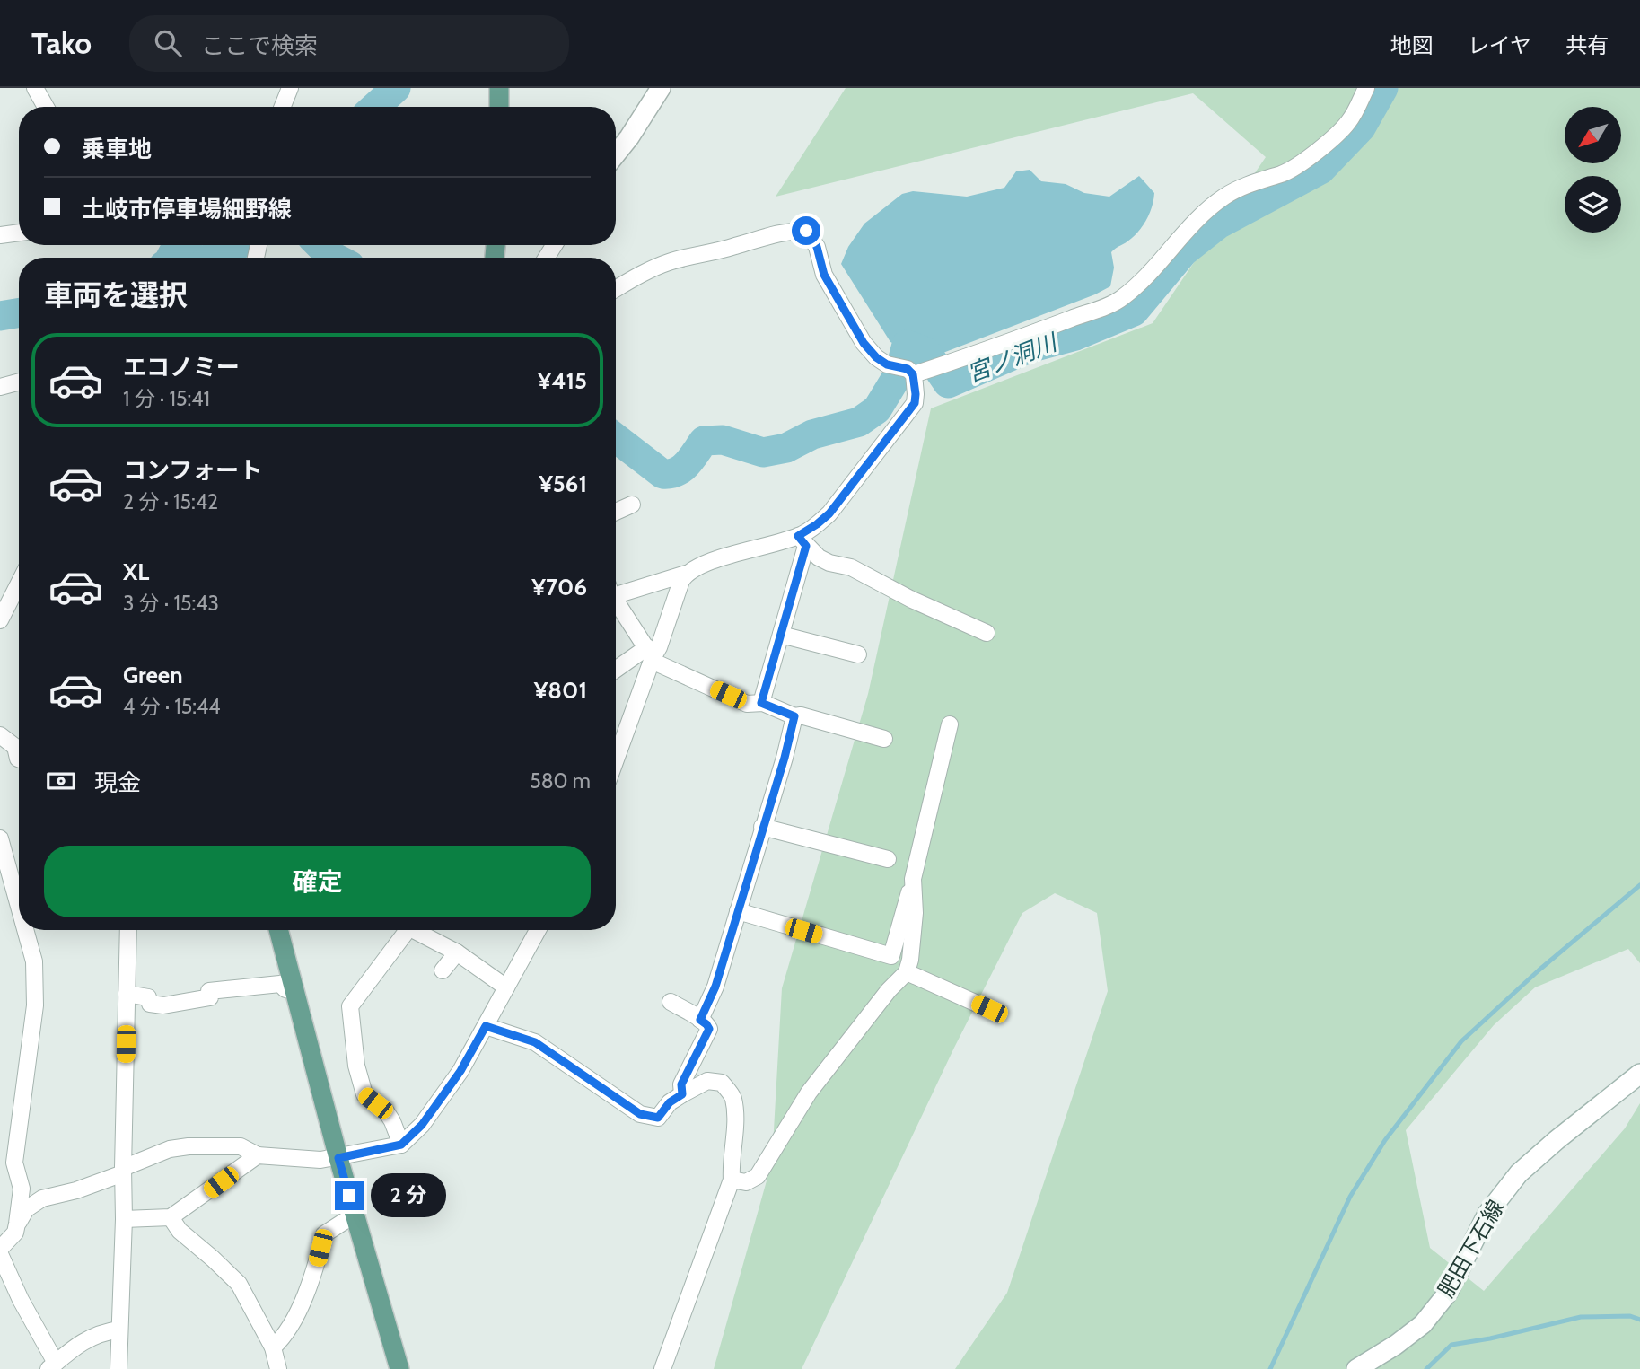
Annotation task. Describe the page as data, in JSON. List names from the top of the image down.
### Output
{
  "streets": {
    "main road": ["肥田下石線"]
  },
  "water": ["宮ノ洞川"],
  "north": "bottom left",
  "page": {
    "header": "Tako",
    "search": "ここで検索",
    "nav": ["地図", "レイヤ", "共有"],
    "banner": ["乗車地", "土岐市停車場細野線"],
    "heading": "車両を選択",
    "list": [
      {
        "name": "エコノミー",
        "note": "1 分 · 15:41",
        "value": "¥415"
      },
      {
        "name": "コンフォート",
        "note": "2 分 · 15:42",
        "value": "¥561"
      },
      {
        "name": "XL",
        "note": "3 分 · 15:43",
        "value": "¥706"
      },
      {
        "name": "Green",
        "note": "4 分 · 15:44",
        "value": "¥801"
      }
    ],
    "pay": ["現金", "580 m"],
    "buttons": "確定",
    "bubble": "2 分"
  }
}
